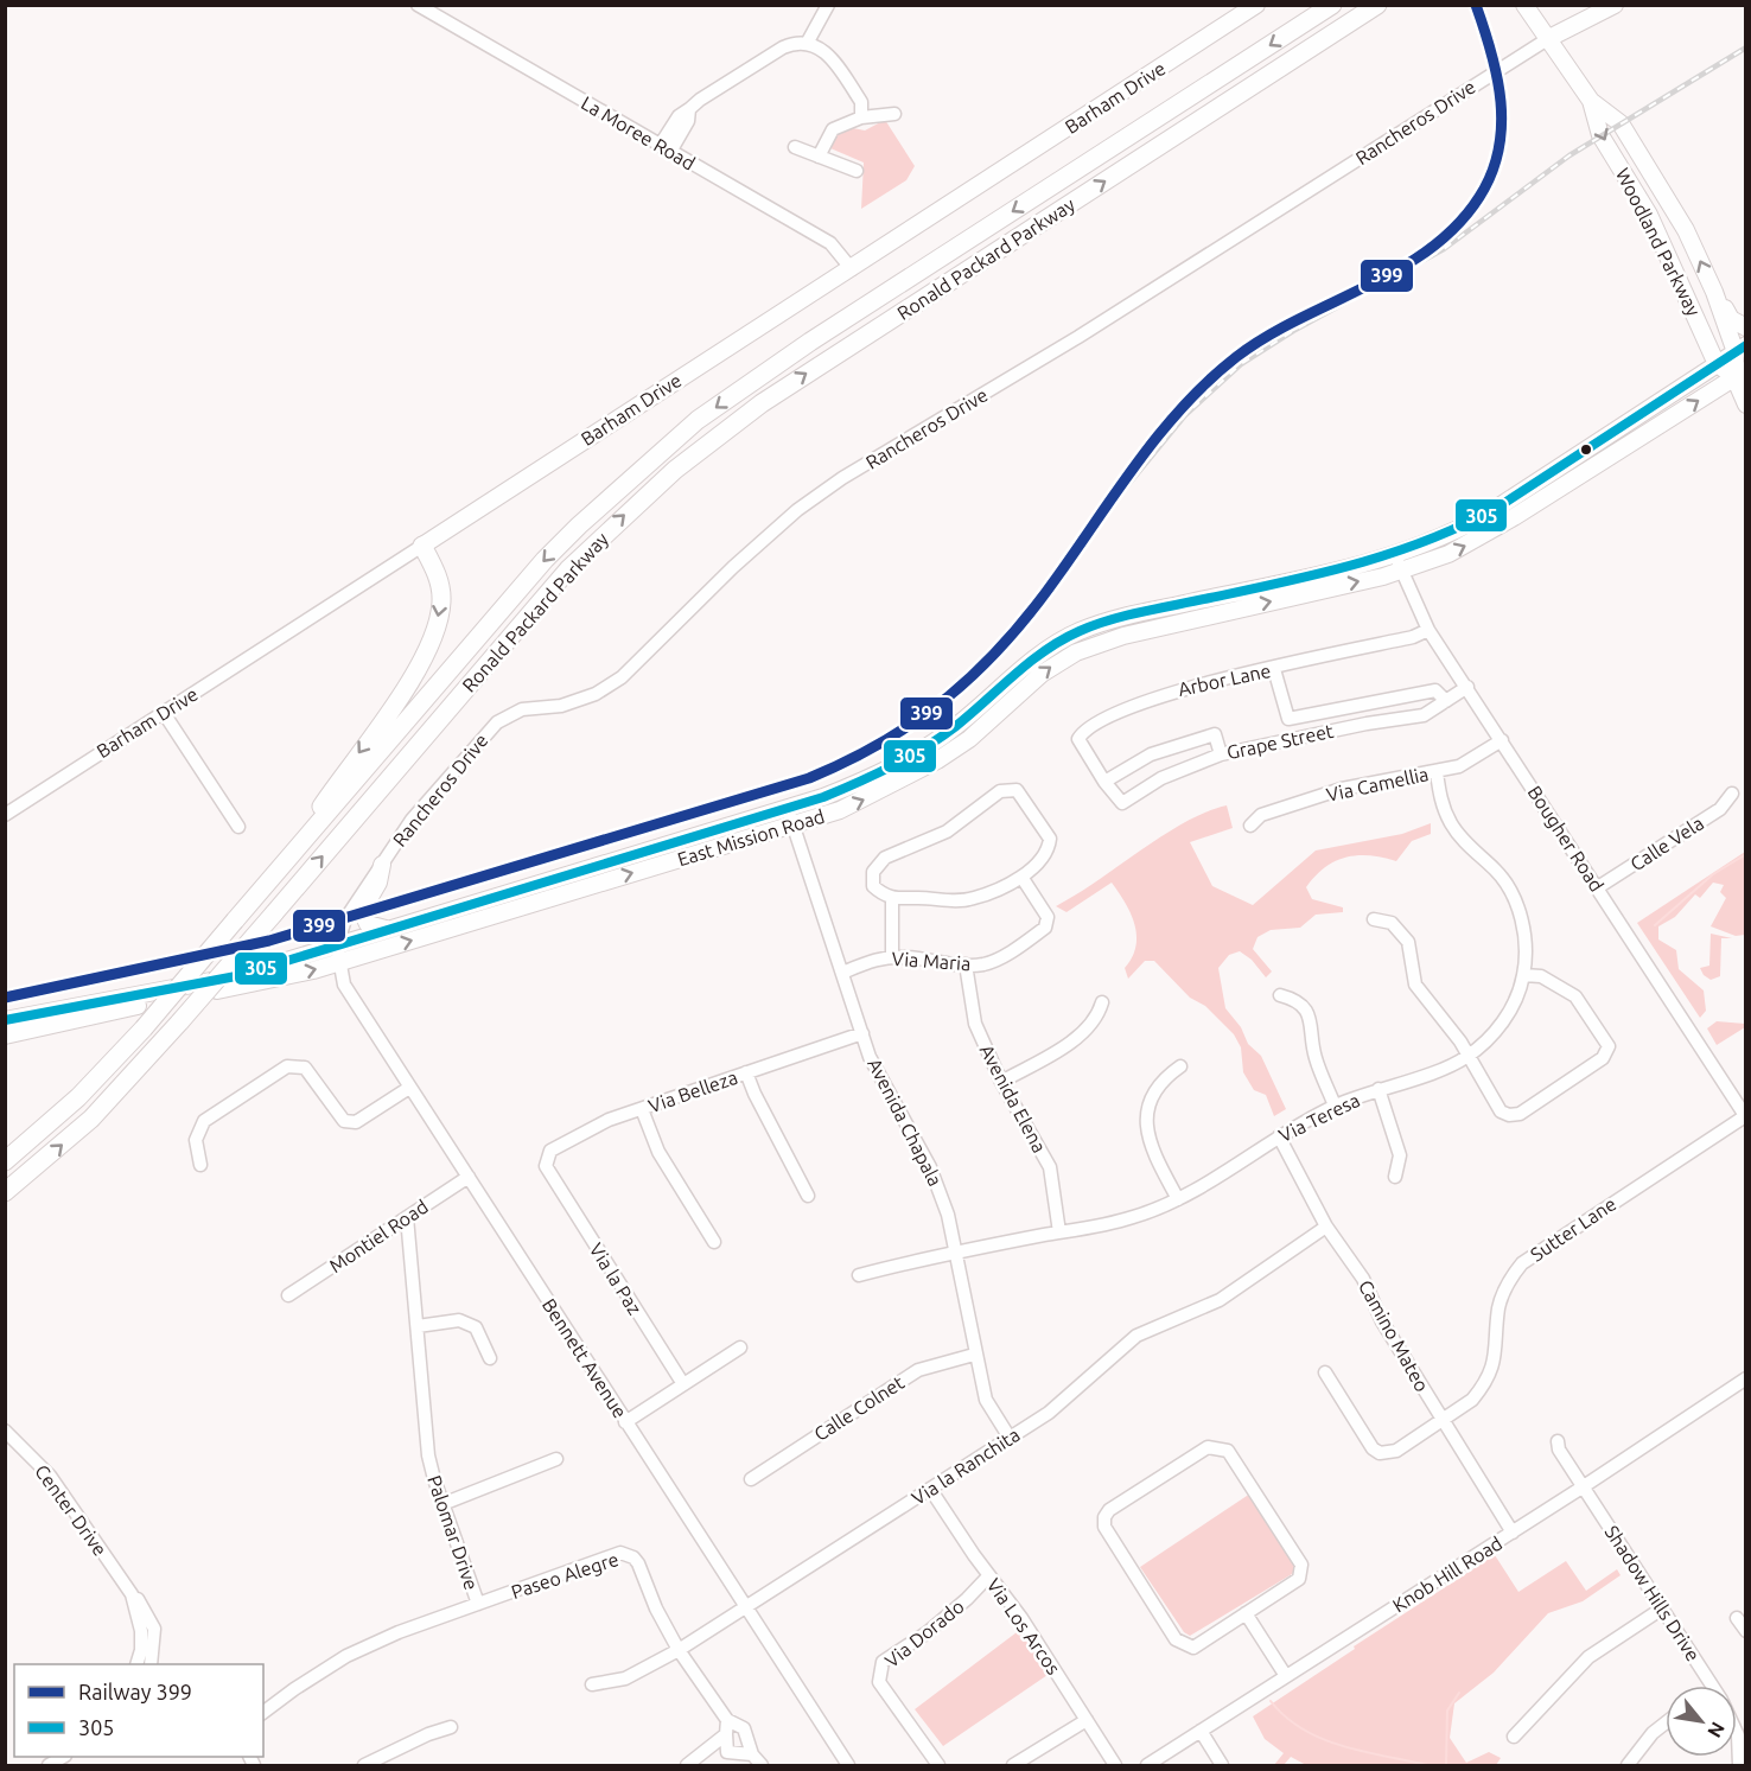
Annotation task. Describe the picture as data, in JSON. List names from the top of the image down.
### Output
{
  "streets": {
    "highway": ["Ronald Packard Parkway"],
    "main road": [
      "Barham Drive",
      "Rancheros Drive",
      "Woodland Parkway",
      "East Mission Road"
    ],
    "street": [
      "La Moree Road",
      "Arbor Lane",
      "Grape Street",
      "Via Camellia",
      "Bougher Road",
      "Calle Vela",
      "Via Maria",
      "Via Belleza",
      "Avenida Elena",
      "Via Teresa",
      "Avenida Chapala",
      "Sutter Lane",
      "Montiel Road",
      "Via la Paz",
      "Camino Mateo",
      "Bennett Avenue",
      "Calle Colnet",
      "Via la Ranchita",
      "Center Drive",
      "Palomar Drive",
      "Knob Hill Road",
      "Paseo Alegre",
      "Shadow Hills Drive",
      "Via Los Arcos",
      "Via Dorado"
    ]
  },
  "crossings": [
    ["Barham Drive", "La Moree Road"],
    ["Rancheros Drive", "Woodland Parkway"],
    ["Rancheros Drive", "East Mission Road"],
    ["Rancheros Drive", "Bennett Avenue"],
    ["Woodland Parkway", "East Mission Road"],
    ["Arbor Lane", "Grape Street"],
    ["Arbor Lane", "Bougher Road"],
    ["Grape Street", "Bougher Road"],
    ["Via Camellia", "Bougher Road"],
    ["Via Camellia", "Via Teresa"],
    ["East Mission Road", "Bougher Road"],
    ["East Mission Road", "Avenida Chapala"],
    ["East Mission Road", "Bennett Avenue"],
    ["Bougher Road", "Calle Vela"],
    ["Bougher Road", "Sutter Lane"],
    ["Via Maria", "Avenida Elena"],
    ["Via Maria", "Avenida Chapala"],
    ["Via Belleza", "Avenida Chapala"],
    ["Via Belleza", "Via la Paz"],
    ["Avenida Elena", "Via Teresa"],
    ["Via Teresa", "Avenida Chapala"],
    ["Via Teresa", "Camino Mateo"],
    ["Avenida Chapala", "Calle Colnet"],
    ["Avenida Chapala", "Via la Ranchita"],
    ["Sutter Lane", "Camino Mateo"],
    ["Montiel Road", "Bennett Avenue"],
    ["Montiel Road", "Palomar Drive"],
    ["Camino Mateo", "Via la Ranchita"],
    ["Camino Mateo", "Knob Hill Road"],
    ["Bennett Avenue", "Via la Ranchita"],
    ["Via la Ranchita", "Paseo Alegre"],
    ["Via la Ranchita", "Via Los Arcos"],
    ["Palomar Drive", "Paseo Alegre"],
    ["Knob Hill Road", "Shadow Hills Drive"],
    ["Via Los Arcos", "Via Dorado"]
  ],
  "lines": ["rail line 399", "transit line 305"],
  "legend": ["Railway 399", "305"],
  "north": "bottom right"
}
